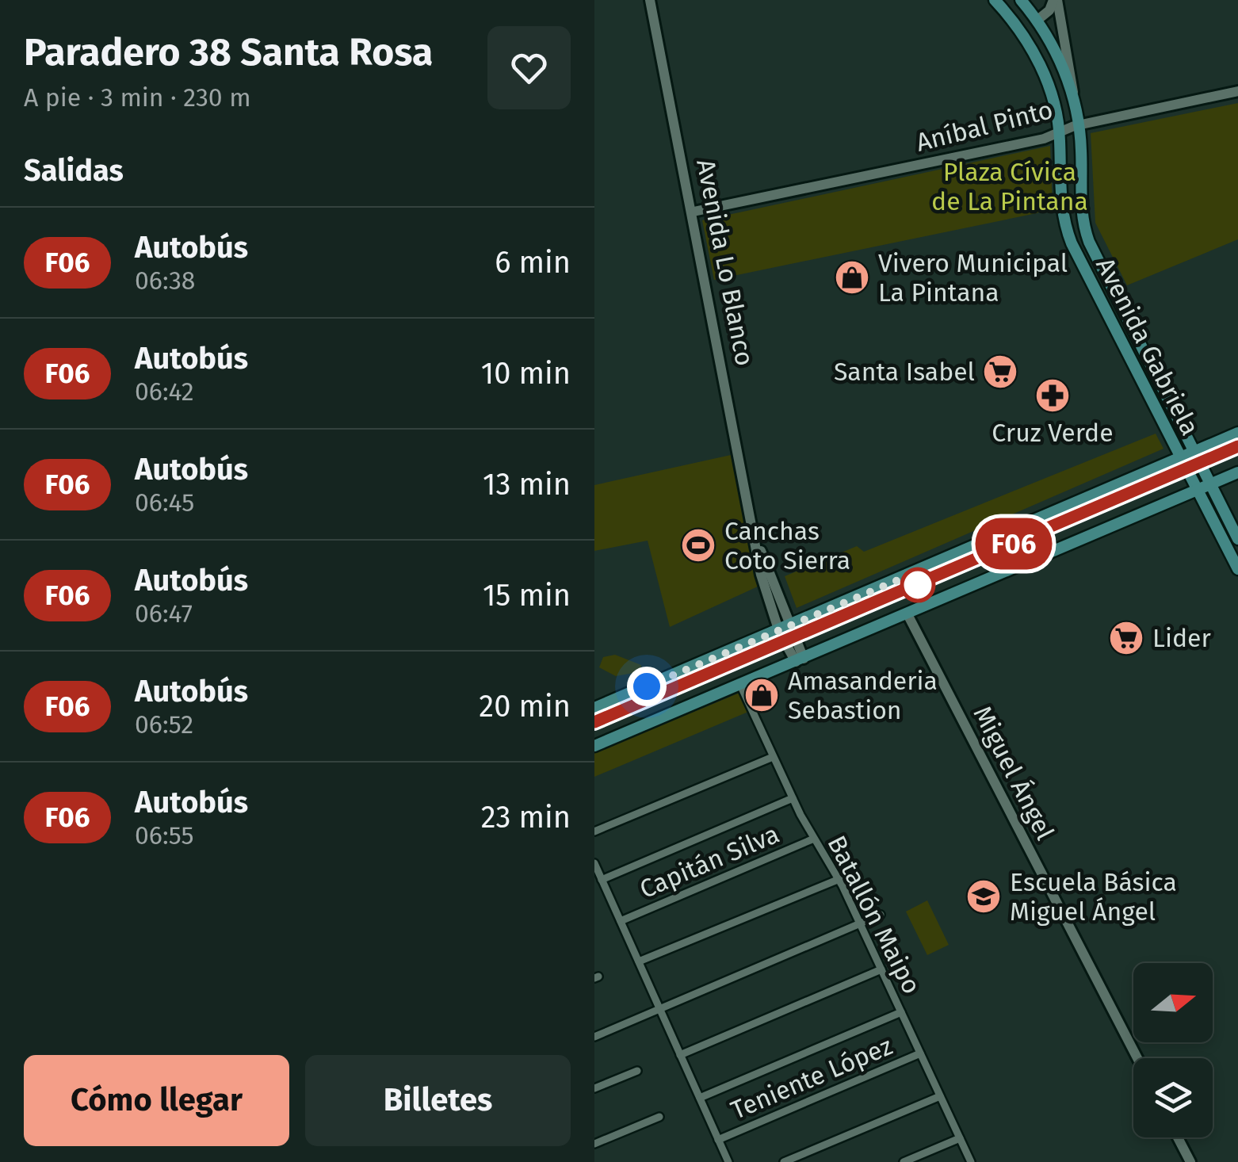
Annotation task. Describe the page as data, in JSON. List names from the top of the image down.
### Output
{
  "streets": {
    "main road": ["Avenida Gabriela"],
    "street": [
      "Aníbal Pinto",
      "Avenida Lo Blanco",
      "Miguel Ángel",
      "Capitán Silva",
      "Batallón Maipo",
      "Teniente López"
    ]
  },
  "crossings": [
    ["Aníbal Pinto", "Avenida Lo Blanco"],
    ["Aníbal Pinto", "Avenida Gabriela"],
    ["Capitán Silva", "Batallón Maipo"],
    ["Batallón Maipo", "Teniente López"]
  ],
  "parks": ["Plaza Cívica de La Pintana"],
  "places": {
    "shop": ["Vivero Municipal La Pintana", "Amasanderia Sebastion"],
    "supermarket": ["Santa Isabel", "Lider"],
    "pharmacy": ["Cruz Verde"],
    "sports": ["Canchas Coto Sierra"],
    "school or university": ["Escuela Básica Miguel Ángel"]
  },
  "lines": ["bus line F06"],
  "north": "right",
  "page": {
    "heading": [
      ["Paradero 38 Santa Rosa", "A pie · 3 min · 230 m"],
      "Salidas"
    ],
    "on_map": "F06",
    "list": [
      {
        "mark": "F06",
        "name": "Autobús",
        "note": "06:38",
        "value": "6 min"
      },
      {
        "mark": "F06",
        "name": "Autobús",
        "note": "06:42",
        "value": "10 min"
      },
      {
        "mark": "F06",
        "name": "Autobús",
        "note": "06:45",
        "value": "13 min"
      },
      {
        "mark": "F06",
        "name": "Autobús",
        "note": "06:47",
        "value": "15 min"
      },
      {
        "mark": "F06",
        "name": "Autobús",
        "note": "06:52",
        "value": "20 min"
      },
      {
        "mark": "F06",
        "name": "Autobús",
        "note": "06:55",
        "value": "23 min"
      }
    ],
    "buttons": ["Cómo llegar", "Billetes"]
  }
}
